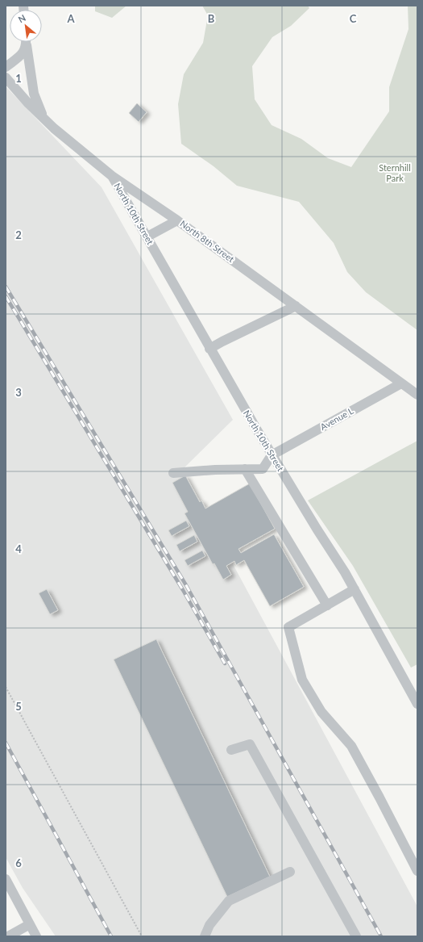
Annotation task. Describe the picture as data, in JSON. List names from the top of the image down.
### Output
{
  "streets": {
    "street": ["North 10th Street", "North 8th Street", "Avenue L"]
  },
  "crossings": [
    ["North 10th Street", "North 8th Street"],
    ["North 10th Street", "Avenue L"],
    ["North 8th Street", "Avenue L"]
  ],
  "parks": ["Sternhill Park"],
  "north": "top left",
  "grid": {
    "columns": ["A", "B", "C"],
    "rows": [
      "1",
      "2",
      "3",
      "4",
      "5",
      "6"
    ]
  }
}
